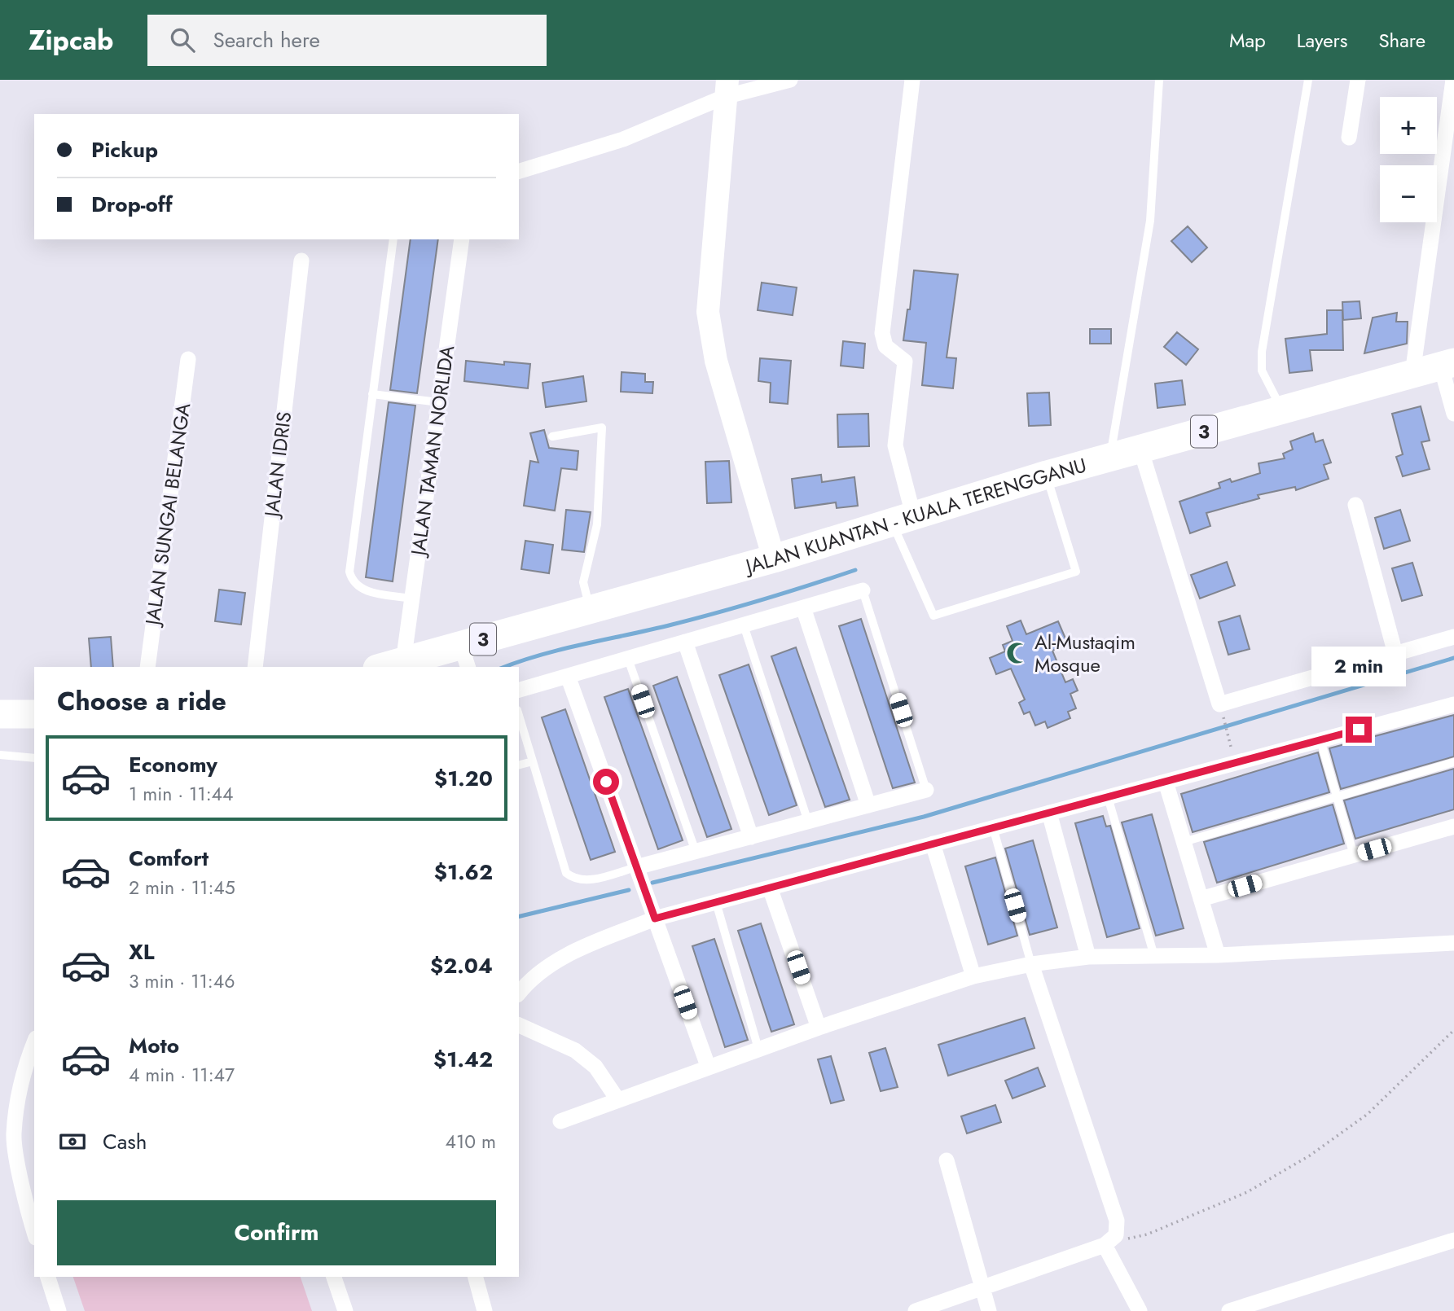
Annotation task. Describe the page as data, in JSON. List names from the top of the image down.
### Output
{
  "streets": {
    "highway": ["3", "JALAN KUANTAN - KUALA TERENGGANU"],
    "street": ["JALAN TAMAN NORLIDA", "JALAN IDRIS", "JALAN SUNGAI BELANGA"]
  },
  "crossings": [
    ["JALAN TAMAN NORLIDA", "JALAN KUANTAN - KUALA TERENGGANU"]
  ],
  "places": {
    "mosque": ["Al-Mustaqim Mosque"]
  },
  "page": {
    "header": "Zipcab",
    "search": "Search here",
    "nav": ["Map", "Layers", "Share"],
    "map_buttons": ["+", "−"],
    "banner": ["Pickup", "Drop-off"],
    "bubble": "2 min",
    "heading": "Choose a ride",
    "list": [
      {
        "name": "Economy",
        "note": "1 min · 11:44",
        "value": "$1.20"
      },
      {
        "name": "Comfort",
        "note": "2 min · 11:45",
        "value": "$1.62"
      },
      {
        "name": "XL",
        "note": "3 min · 11:46",
        "value": "$2.04"
      },
      {
        "name": "Moto",
        "note": "4 min · 11:47",
        "value": "$1.42"
      }
    ],
    "pay": ["Cash", "410 m"],
    "buttons": "Confirm"
  }
}
